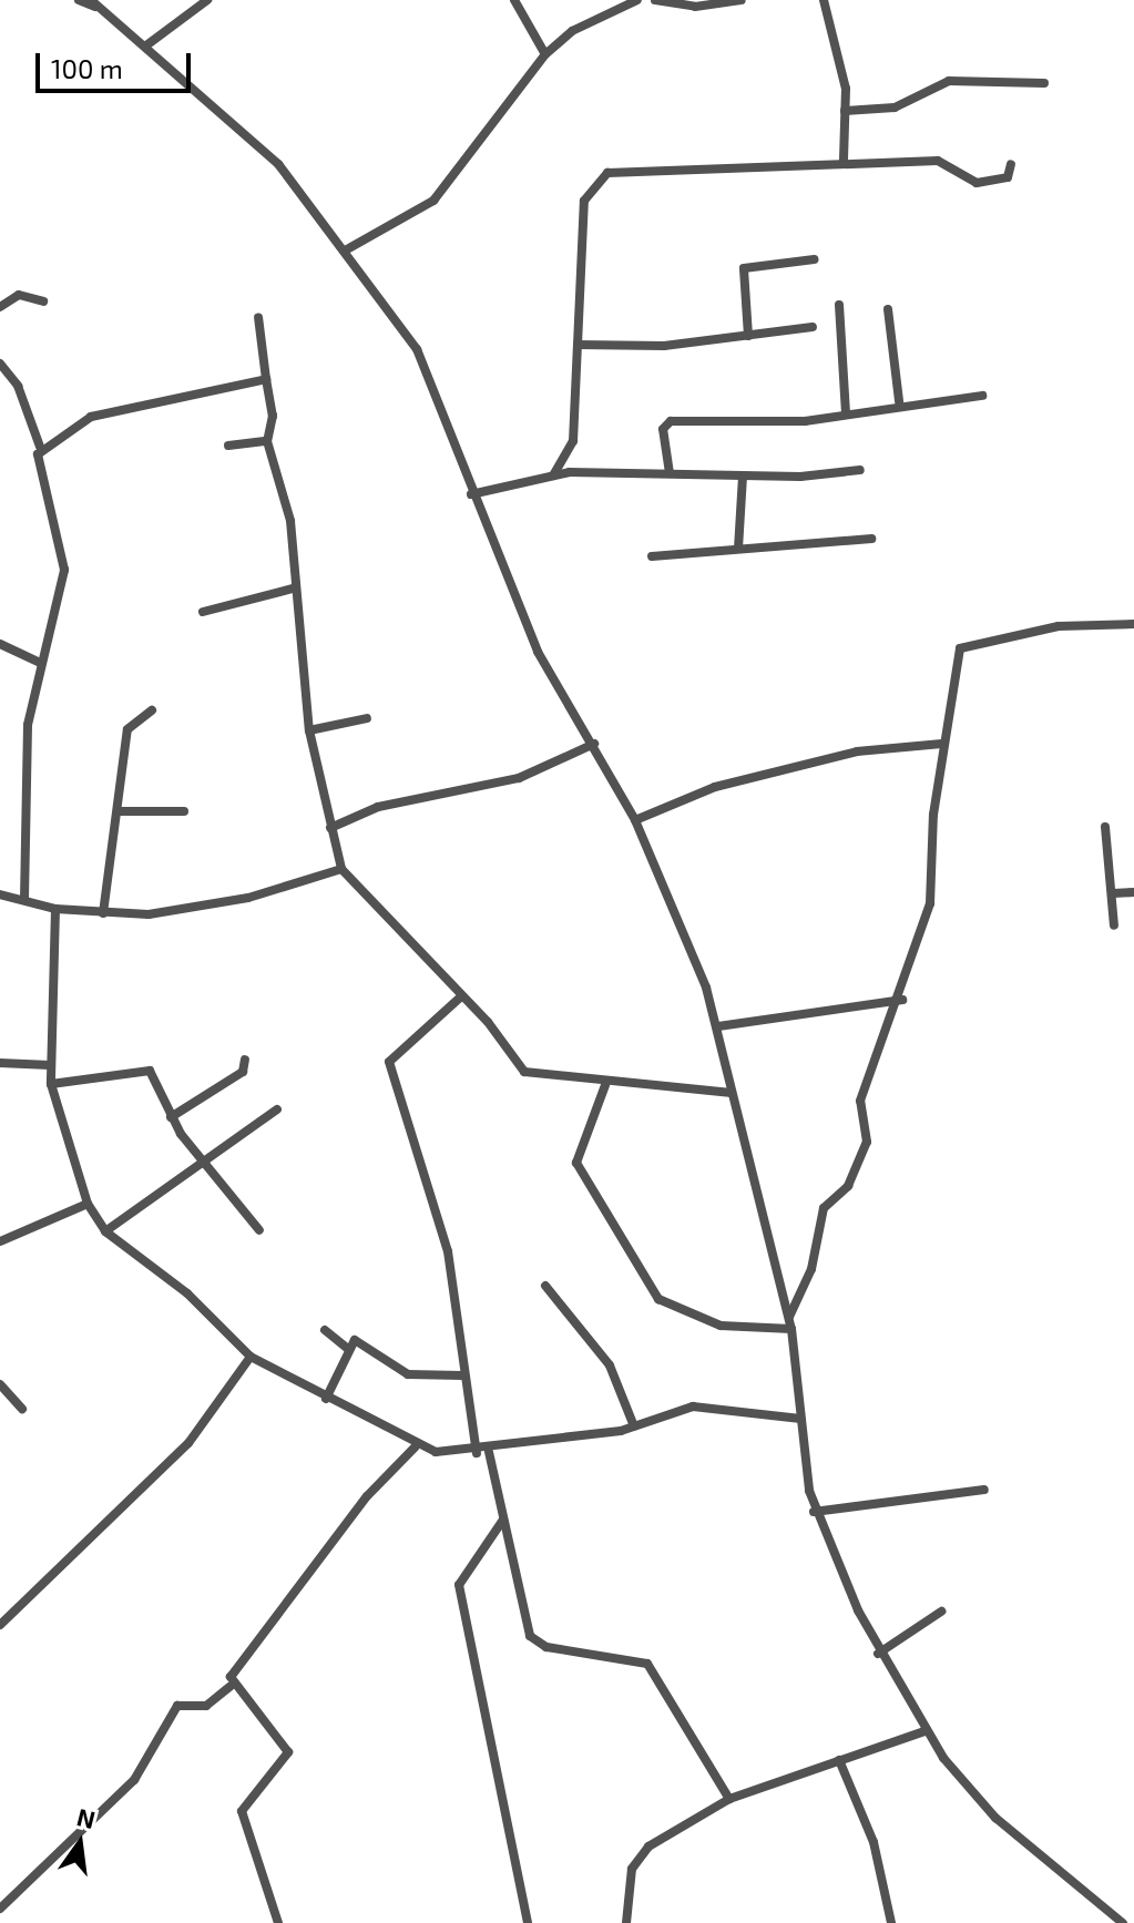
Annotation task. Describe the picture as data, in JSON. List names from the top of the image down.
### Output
{
  "scale_bar": "100 m",
  "north": "top"
}
